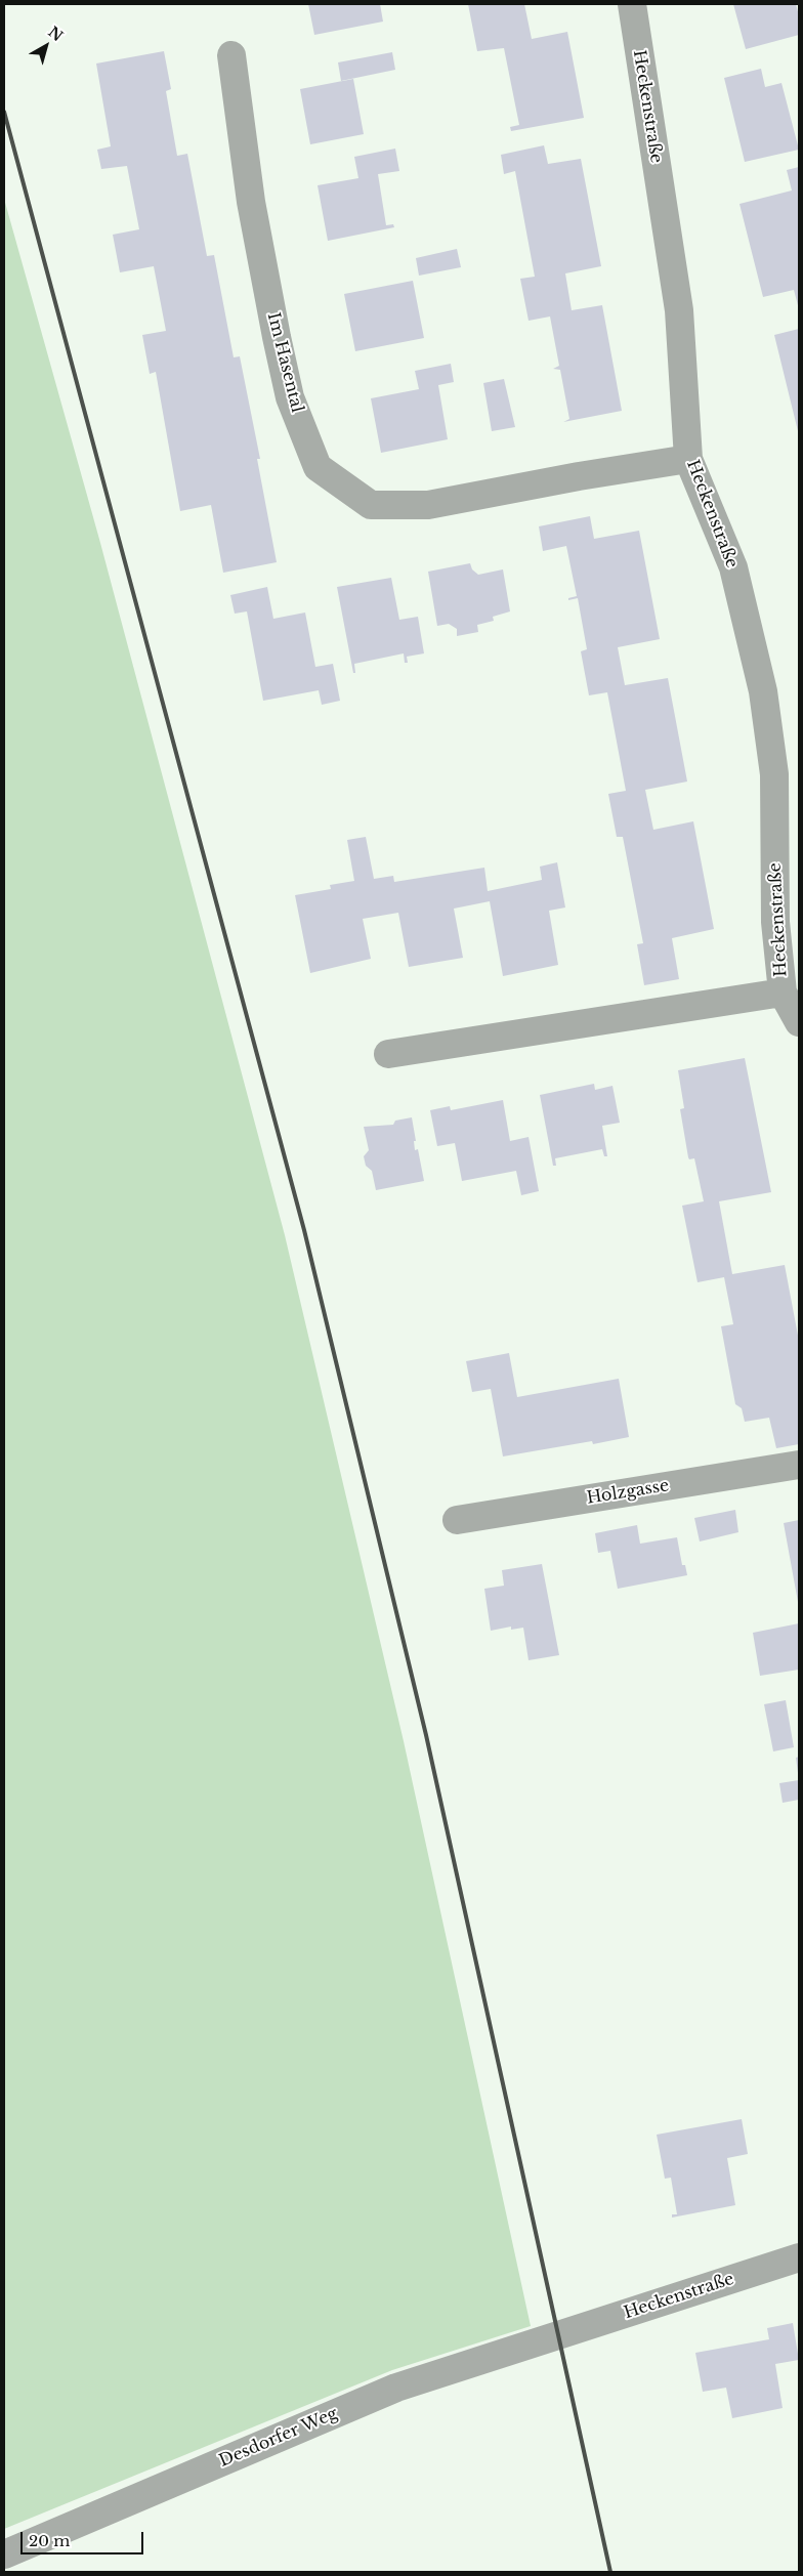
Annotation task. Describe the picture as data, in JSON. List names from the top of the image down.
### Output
{
  "streets": {
    "street": [
      "Heckenstraße",
      "Im Hasental",
      "Holzgasse",
      "Desdorfer Weg"
    ]
  },
  "crossings": [
    ["Heckenstraße", "Im Hasental"],
    ["Heckenstraße", "Desdorfer Weg"]
  ],
  "scale_bar": "20 m",
  "north": "top right"
}
